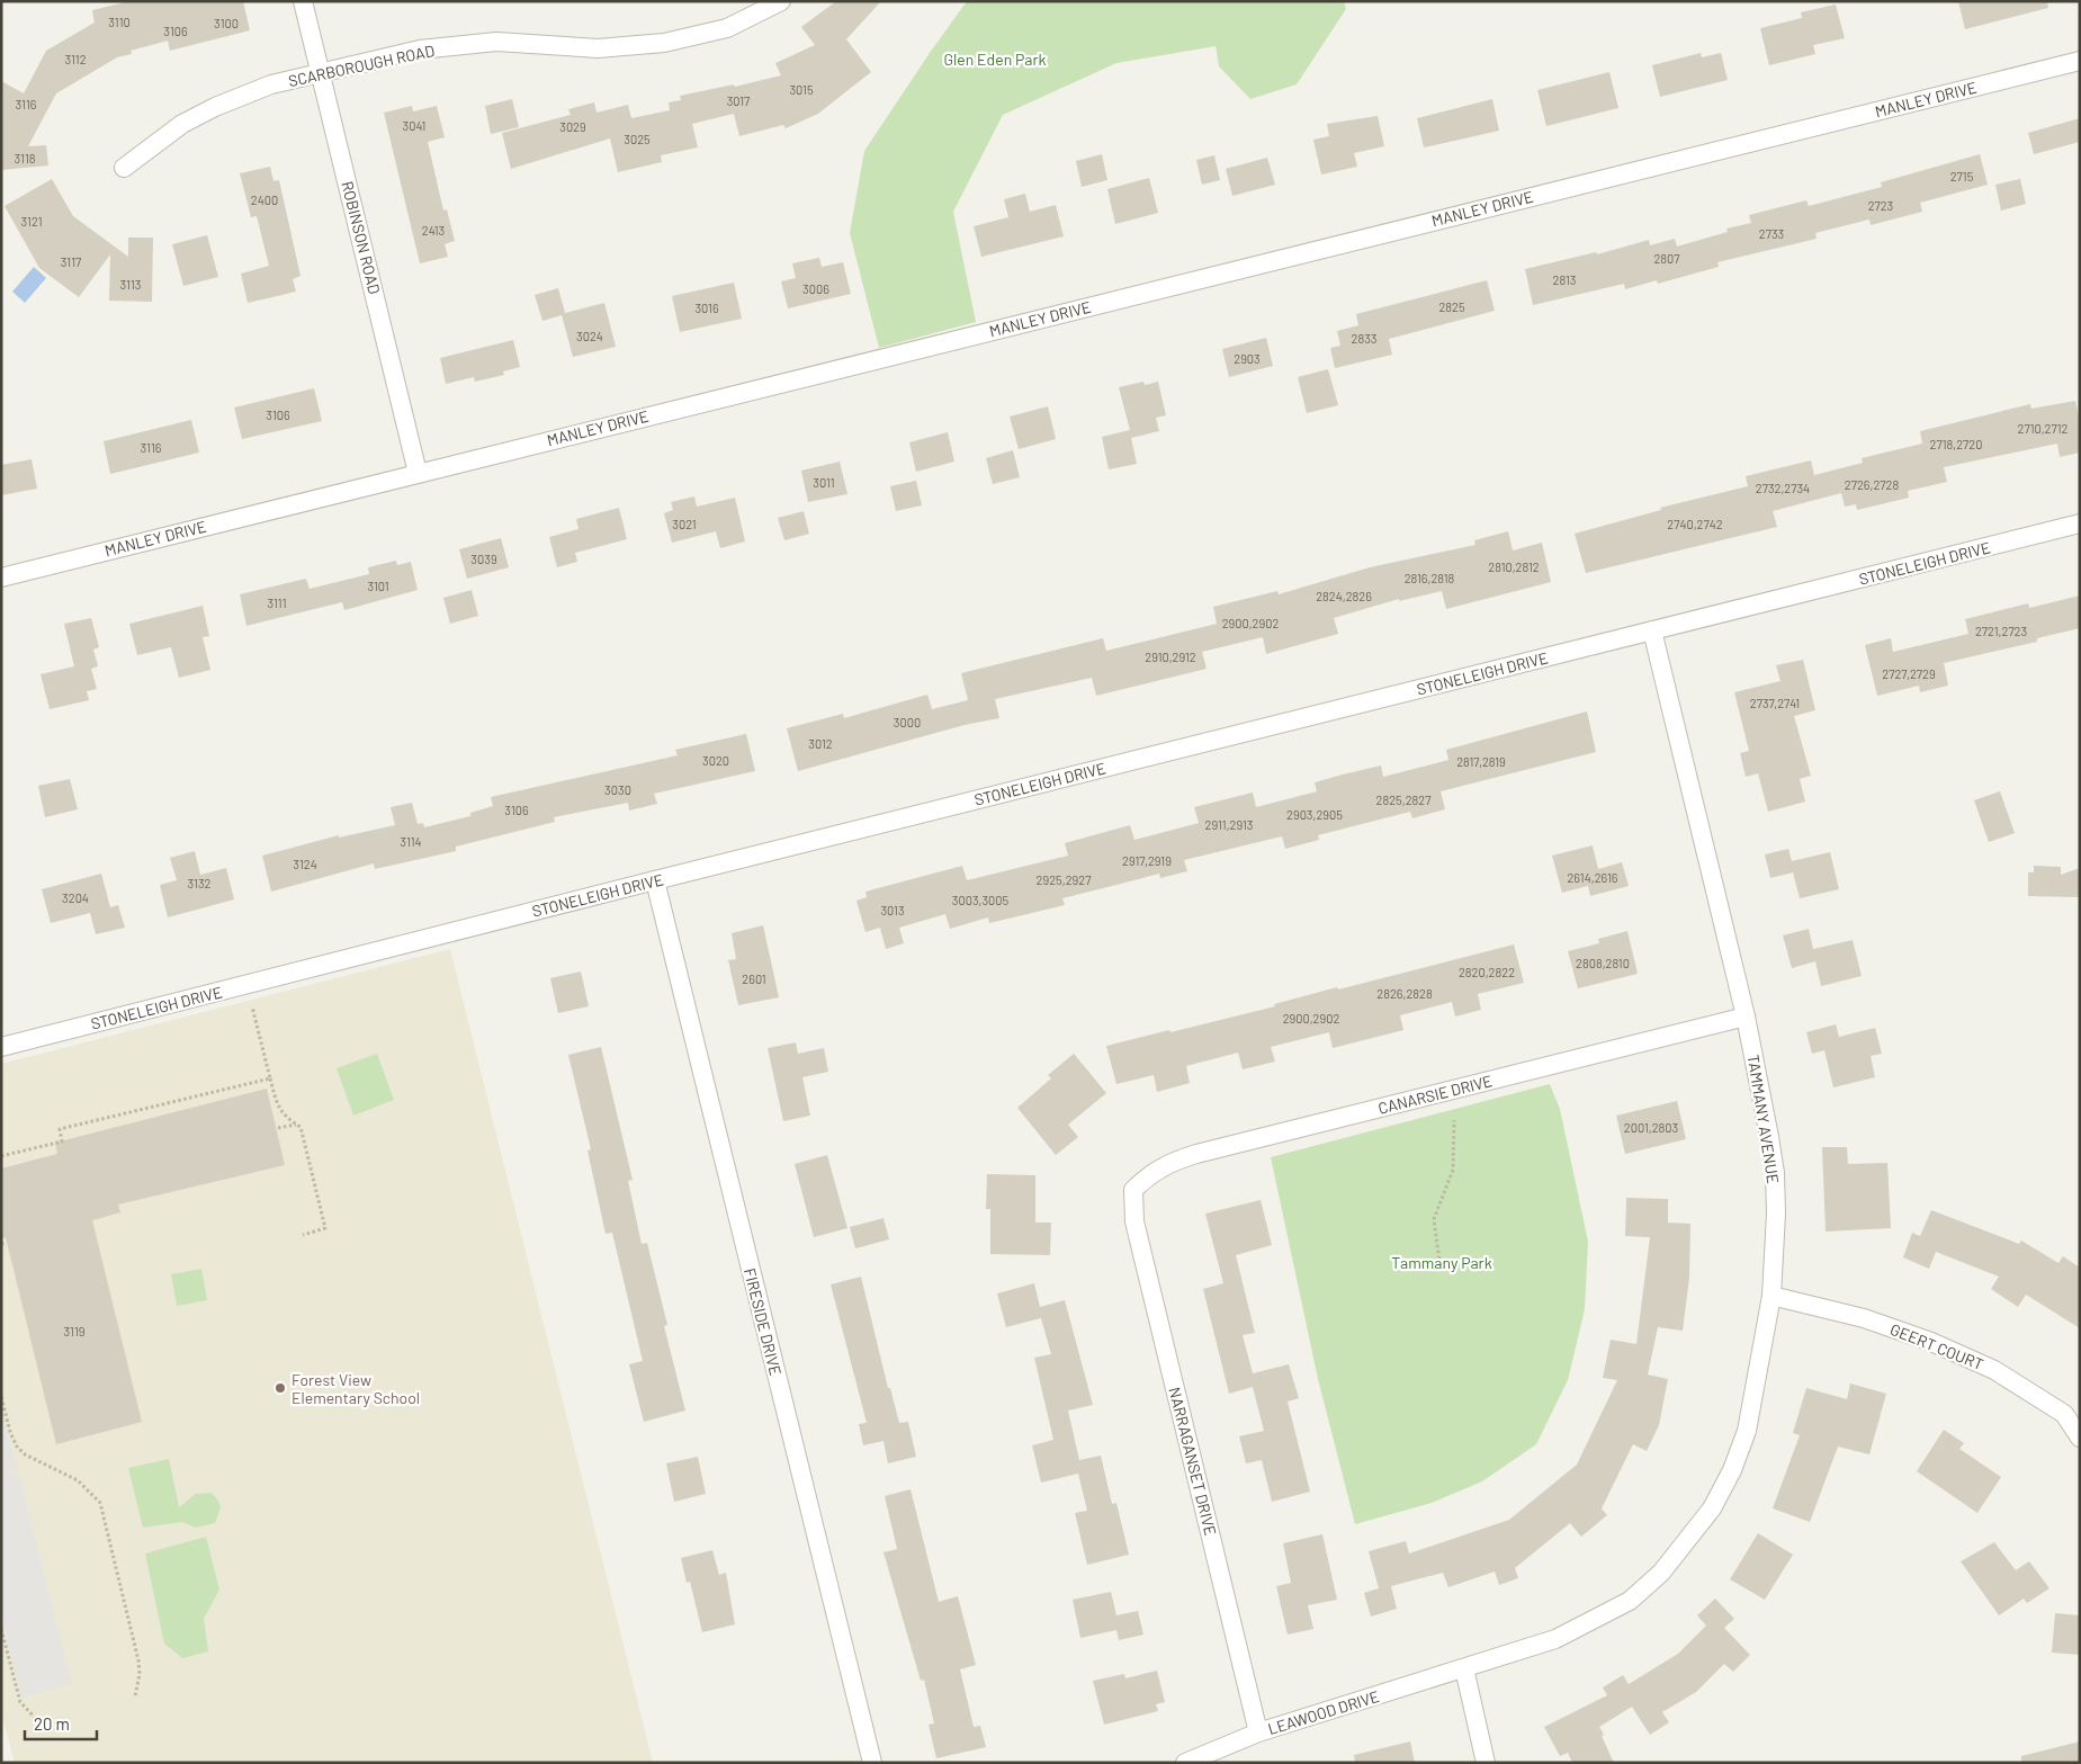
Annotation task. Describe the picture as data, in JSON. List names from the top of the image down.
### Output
{
  "streets": {
    "street": [
      "SCARBOROUGH ROAD",
      "MANLEY DRIVE",
      "ROBINSON ROAD",
      "STONELEIGH DRIVE",
      "CANARSIE DRIVE",
      "TAMMANY AVENUE",
      "FIRESIDE DRIVE",
      "GEERT COURT",
      "NARRAGANSET DRIVE",
      "LEAWOOD DRIVE"
    ]
  },
  "crossings": [
    ["SCARBOROUGH ROAD", "ROBINSON ROAD"],
    ["MANLEY DRIVE", "ROBINSON ROAD"],
    ["STONELEIGH DRIVE", "TAMMANY AVENUE"],
    ["STONELEIGH DRIVE", "FIRESIDE DRIVE"],
    ["CANARSIE DRIVE", "TAMMANY AVENUE"],
    ["CANARSIE DRIVE", "NARRAGANSET DRIVE"],
    ["TAMMANY AVENUE", "GEERT COURT"],
    ["TAMMANY AVENUE", "LEAWOOD DRIVE"],
    ["NARRAGANSET DRIVE", "LEAWOOD DRIVE"]
  ],
  "parks": ["Glen Eden Park", "Tammany Park"],
  "places": ["Forest View Elementary School"],
  "house_numbers": [
    "3110",
    "3100",
    "3106",
    "3112",
    "3015",
    "3017",
    "3116",
    "3041",
    "3029",
    "3025",
    "3118",
    "2715",
    "2400",
    "2723",
    "3121",
    "2413",
    "2733",
    "2807",
    "3117",
    "2813",
    "3113",
    "3006",
    "2825",
    "3016",
    "3024",
    "2833",
    "2903",
    "3106",
    "2710,2712",
    "2718,2720",
    "3116",
    "3011",
    "2726,2728",
    "2732,2734",
    "3021",
    "2740,2742",
    "3039",
    "2810,2812",
    "2816,2818",
    "3101",
    "2824,2826",
    "3111",
    "2900,2902",
    "2721,2723",
    "2910,2912",
    "2727,2729",
    "2737,2741",
    "3000",
    "3012",
    "3020",
    "2817,2819",
    "3030",
    "2825,2827",
    "3106",
    "2903,2905",
    "2911,2913",
    "3114",
    "2917,2919",
    "3124",
    "2614,2616",
    "2925,2927",
    "3132",
    "3204",
    "3003,3005",
    "3013",
    "2808,2810",
    "2820,2822",
    "2601",
    "2826,2828",
    "2900,2902",
    "2001,2803",
    "3119"
  ],
  "scale_bar": "20 m"
}
